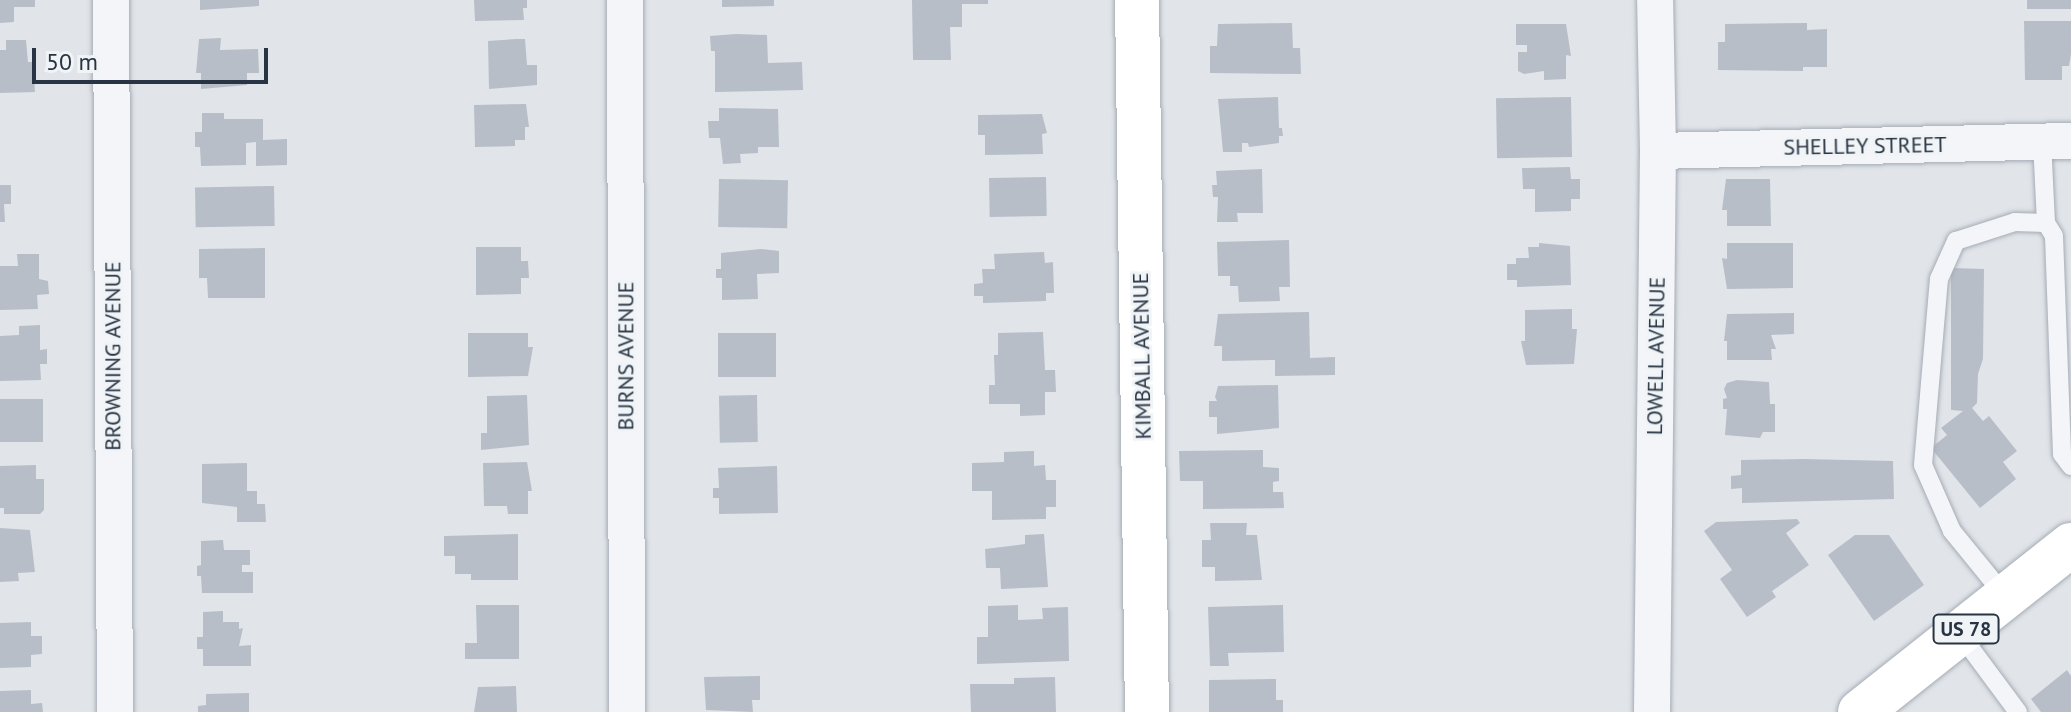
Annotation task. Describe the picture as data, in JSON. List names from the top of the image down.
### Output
{
  "streets": {
    "street": [
      "SHELLEY STREET",
      "BROWNING AVENUE",
      "BURNS AVENUE",
      "KIMBALL AVENUE",
      "LOWELL AVENUE",
      "US 78"
    ]
  },
  "crossings": [
    ["SHELLEY STREET", "LOWELL AVENUE"]
  ],
  "scale_bar": "50 m"
}
